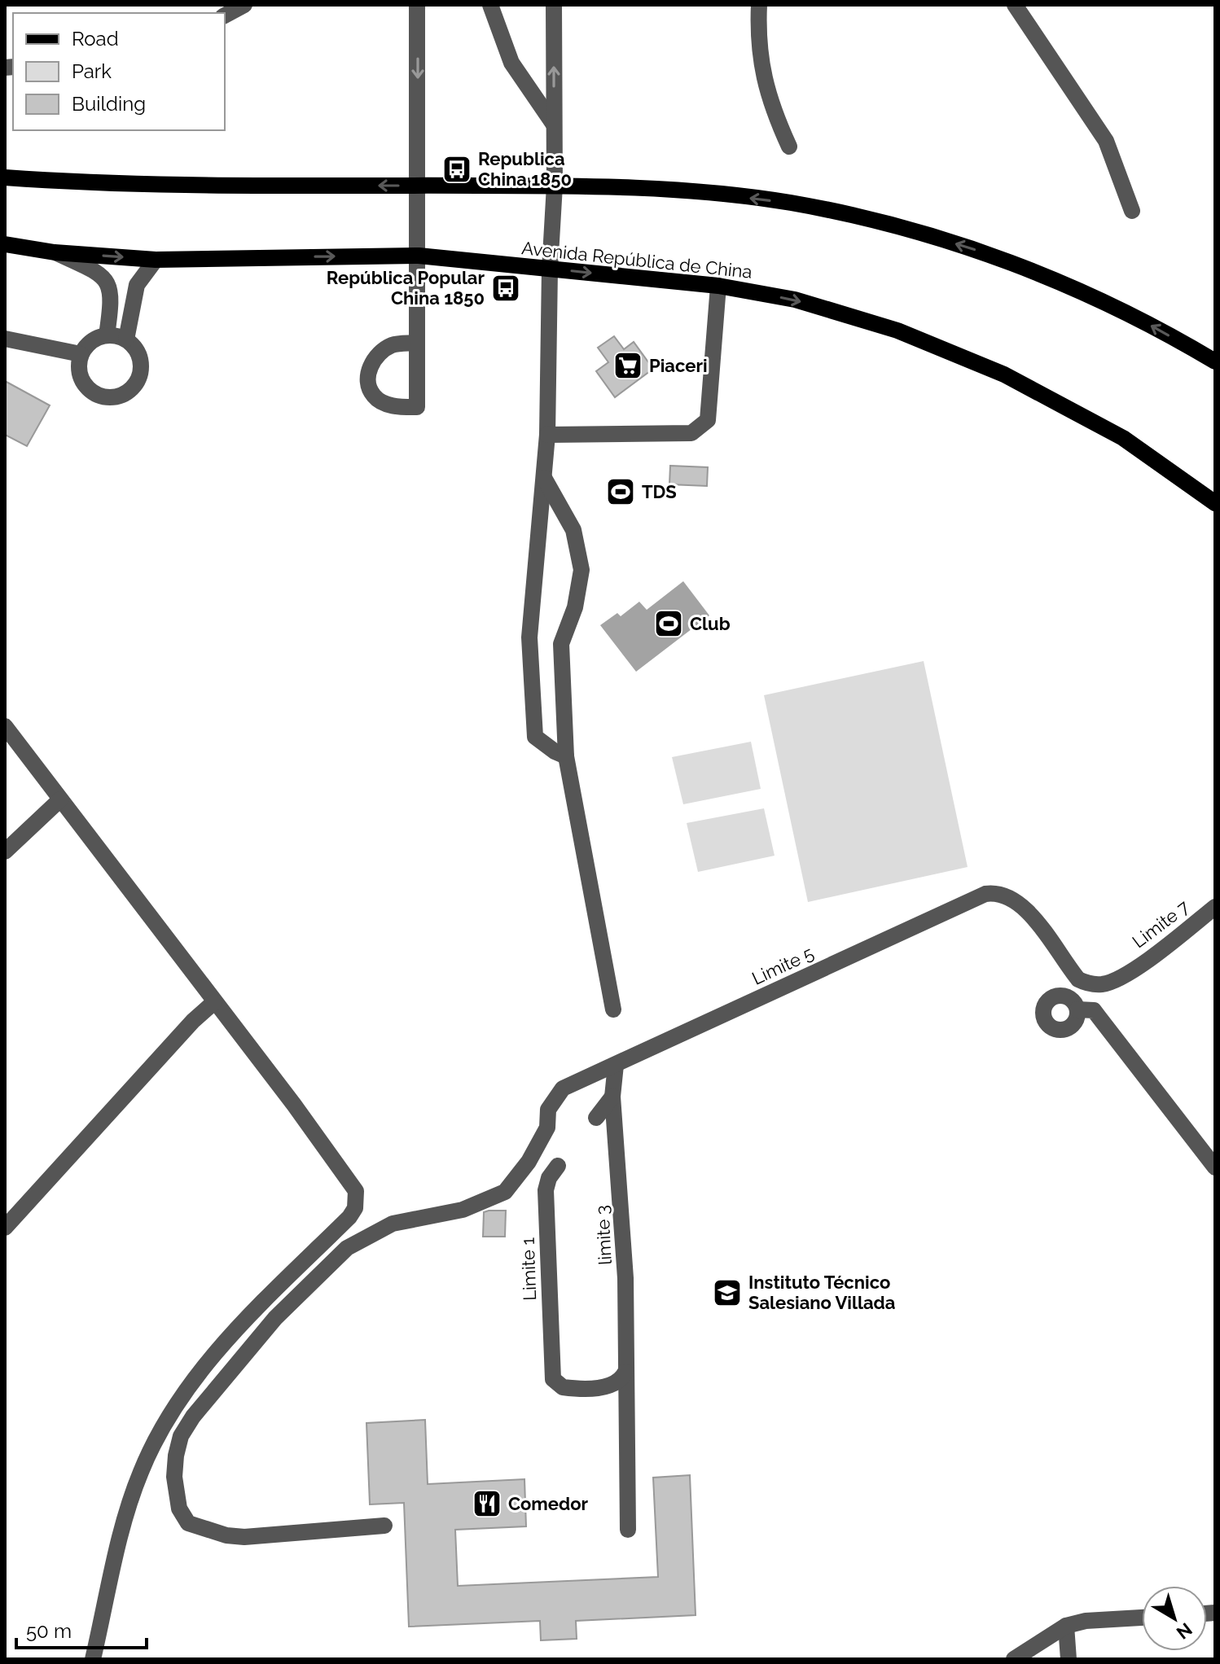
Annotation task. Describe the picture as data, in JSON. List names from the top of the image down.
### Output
{
  "streets": {
    "main road": ["Avenida República de China"],
    "street": [
      "Limite 7",
      "Limite 5",
      "limite 3",
      "Limite 1"
    ]
  },
  "crossings": [
    ["Limite 7", "Limite 5"],
    ["Limite 5", "limite 3"],
    ["limite 3", "Limite 1"]
  ],
  "places": {
    "bus stop": ["Republica China 1850", "República Popular China 1850"],
    "supermarket": ["Piaceri"],
    "sports": ["TDS", "Club"],
    "school or university": ["Instituto Técnico Salesiano Villada"],
    "restaurant": ["Comedor"]
  },
  "legend": ["Road", "Park", "Building"],
  "scale_bar": "50 m",
  "north": "bottom right"
}
